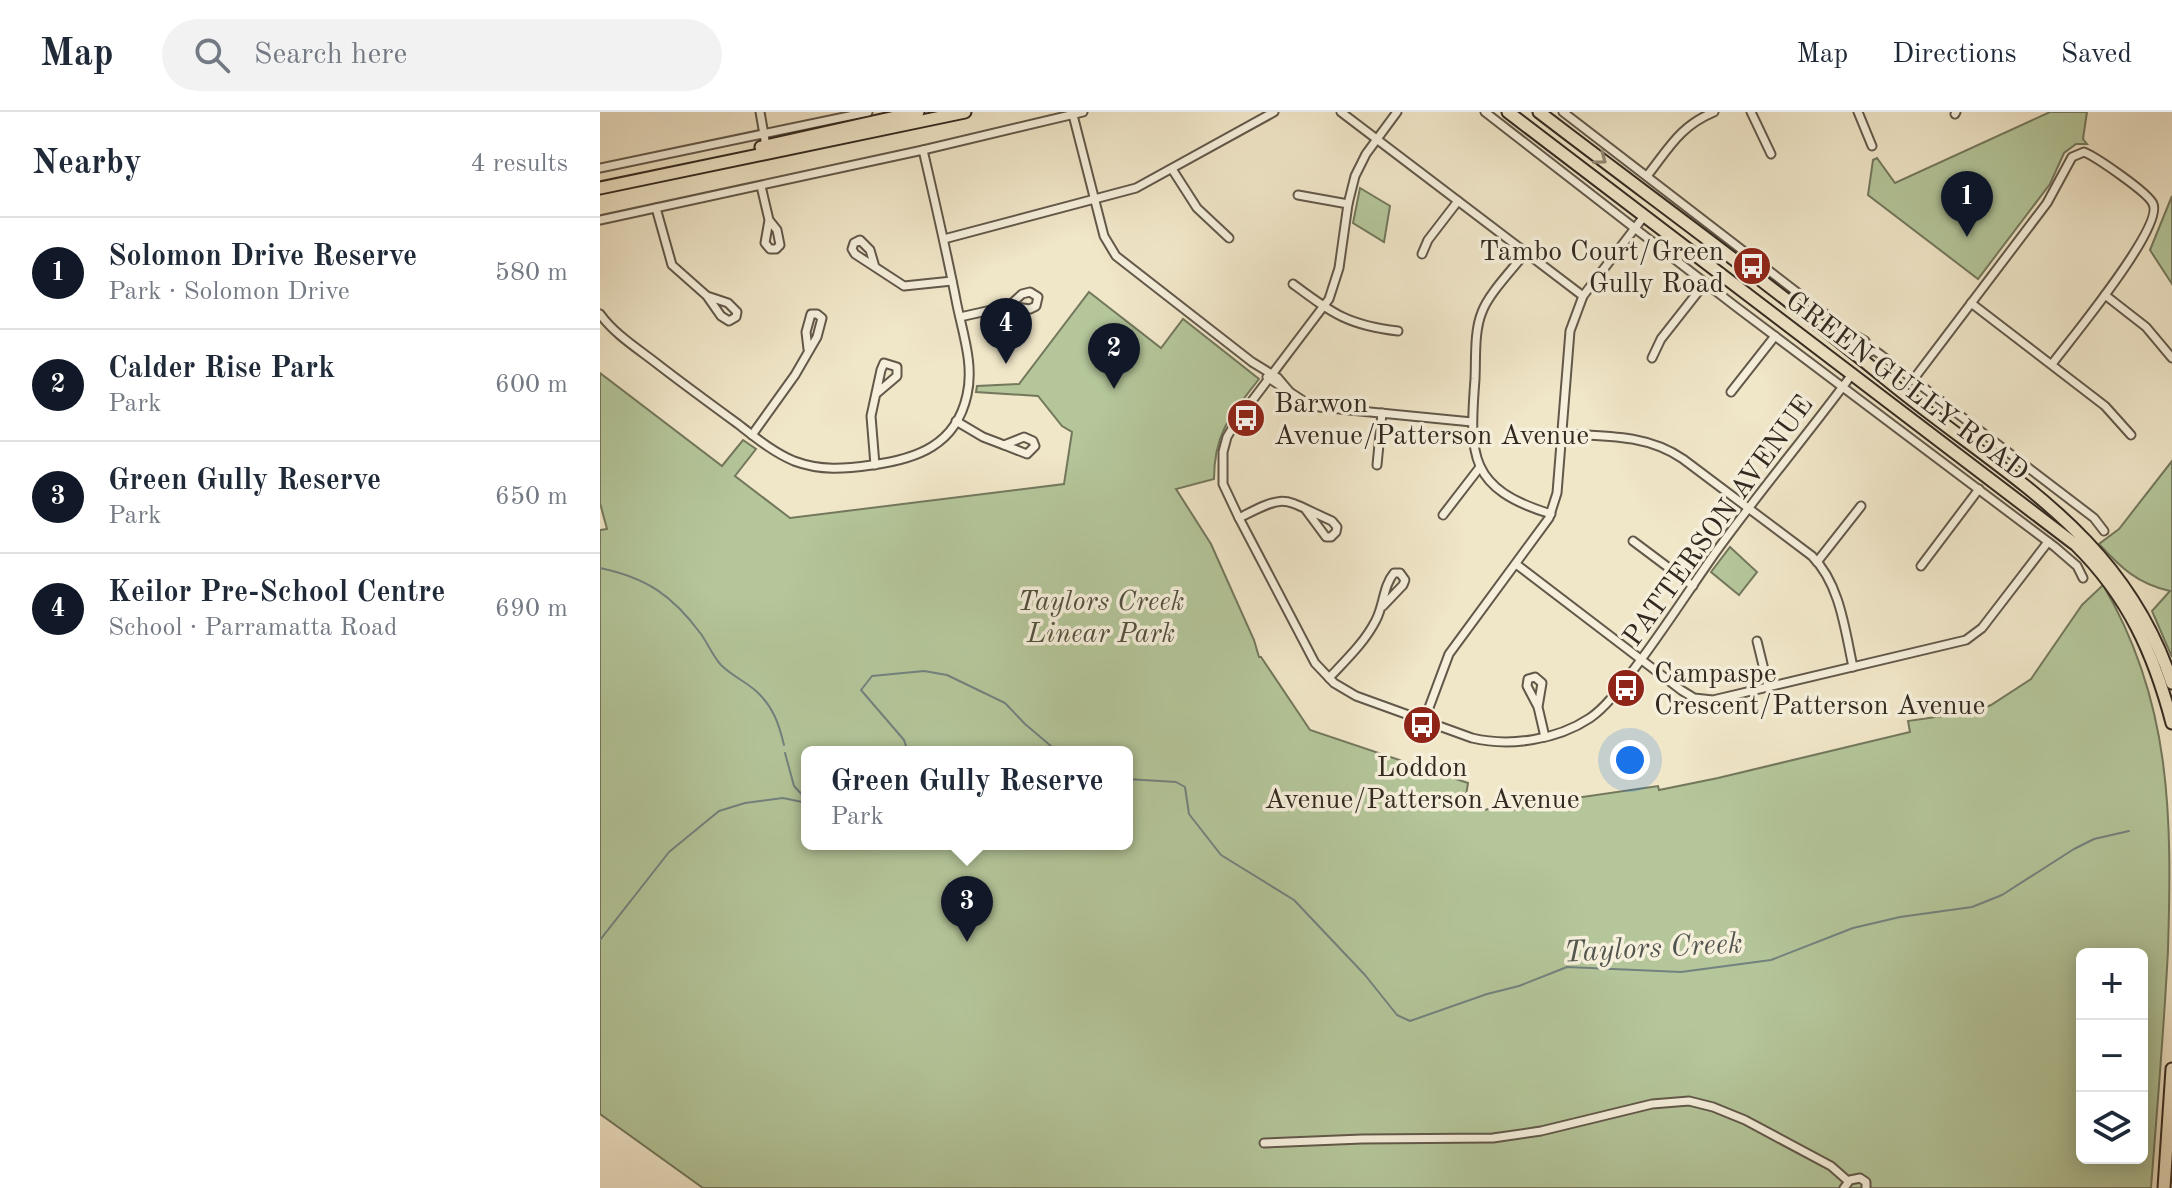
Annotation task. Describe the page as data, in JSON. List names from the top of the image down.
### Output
{
  "streets": {
    "main road": ["GREEN GULLY ROAD"],
    "street": ["PATTERSON AVENUE"]
  },
  "crossings": [
    ["GREEN GULLY ROAD", "PATTERSON AVENUE"]
  ],
  "water": ["Taylors Creek"],
  "parks": ["Taylors Creek Linear Park"],
  "places": {
    "bus stop": [
      "Tambo Court/Green Gully Road",
      "Barwon Avenue/Patterson Avenue",
      "Campaspe Crescent/Patterson Avenue",
      "Loddon Avenue/Patterson Avenue"
    ]
  },
  "page": {
    "header": "Map",
    "search": "Search here",
    "nav": ["Map", "Directions", "Saved"],
    "heading": ["Nearby", "4 results"],
    "pins": [
      "1",
      "4",
      "2",
      "3"
    ],
    "list": [
      {
        "mark": "1",
        "name": "Solomon Drive Reserve",
        "note": "Park · Solomon Drive",
        "value": "580 m"
      },
      {
        "mark": "2",
        "name": "Calder Rise Park",
        "note": "Park",
        "value": "600 m"
      },
      {
        "mark": "3",
        "name": "Green Gully Reserve",
        "note": "Park",
        "value": "650 m"
      },
      {
        "mark": "4",
        "name": "Keilor Pre-School Centre",
        "note": "School · Parramatta Road",
        "value": "690 m"
      }
    ],
    "popup": ["Green Gully Reserve", "Park"],
    "map_buttons": ["+", "−"]
  }
}
